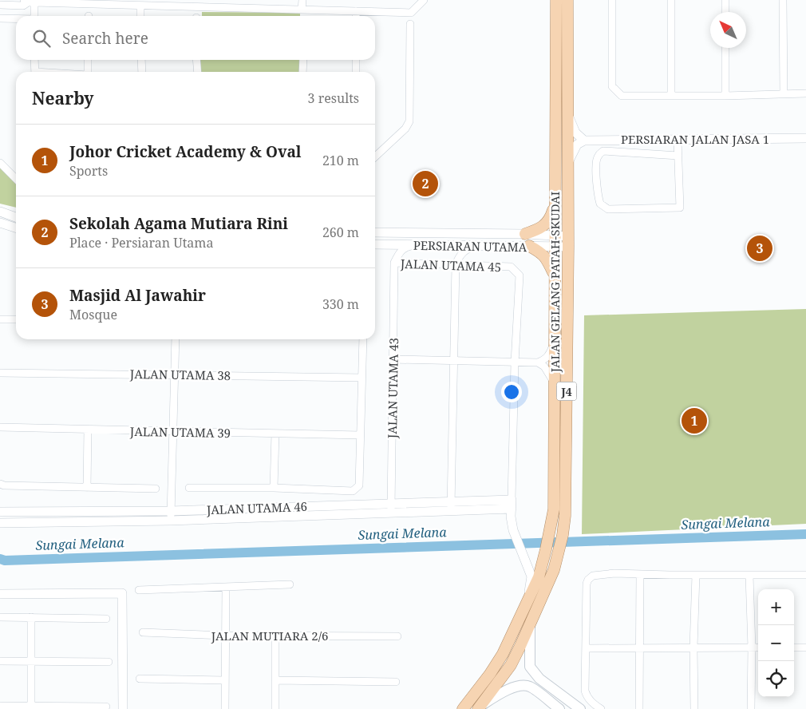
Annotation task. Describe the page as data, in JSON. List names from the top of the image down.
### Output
{
  "streets": {
    "main road": ["JALAN GELANG PATAH-SKUDAI", "J4"],
    "street": [
      "PERSIARAN JALAN JASA 1",
      "PERSIARAN UTAMA",
      "JALAN UTAMA 45",
      "JALAN UTAMA 38",
      "JALAN UTAMA 43",
      "JALAN UTAMA 39",
      "JALAN UTAMA 46",
      "JALAN MUTIARA 2/6"
    ]
  },
  "crossings": [
    ["PERSIARAN UTAMA", "JALAN GELANG PATAH-SKUDAI"],
    ["JALAN UTAMA 45", "JALAN UTAMA 43"],
    ["JALAN UTAMA 45", "JALAN UTAMA 46"],
    ["JALAN UTAMA 43", "JALAN UTAMA 46"]
  ],
  "water": ["Sungai Melana"],
  "north": "top left",
  "page": {
    "search": "Search here",
    "heading": ["Nearby", "3 results"],
    "list": [
      {
        "mark": "1",
        "name": "Johor Cricket Academy & Oval",
        "note": "Sports",
        "value": "210 m"
      },
      {
        "mark": "2",
        "name": "Sekolah Agama Mutiara Rini",
        "note": "Place · Persiaran Utama",
        "value": "260 m"
      },
      {
        "mark": "3",
        "name": "Masjid Al Jawahir",
        "note": "Mosque",
        "value": "330 m"
      }
    ],
    "pins": ["2", "3", "1"],
    "map_buttons": ["+", "−"]
  }
}
